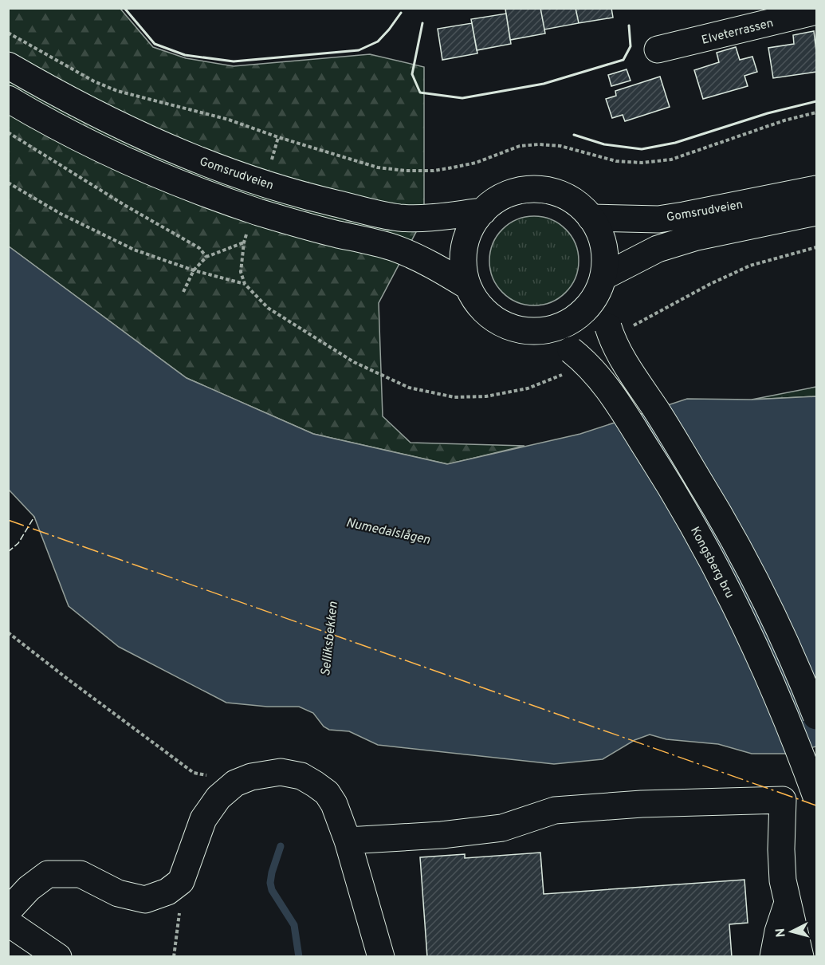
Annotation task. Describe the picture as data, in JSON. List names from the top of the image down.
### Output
{
  "streets": {
    "main road": ["Elveterrassen", "Gomsrudveien", "Kongsberg bru"]
  },
  "crossings": [
    ["Gomsrudveien", "Kongsberg bru"]
  ],
  "water": ["Numedalslågen", "Selliksbekken"],
  "north": "left"
}
